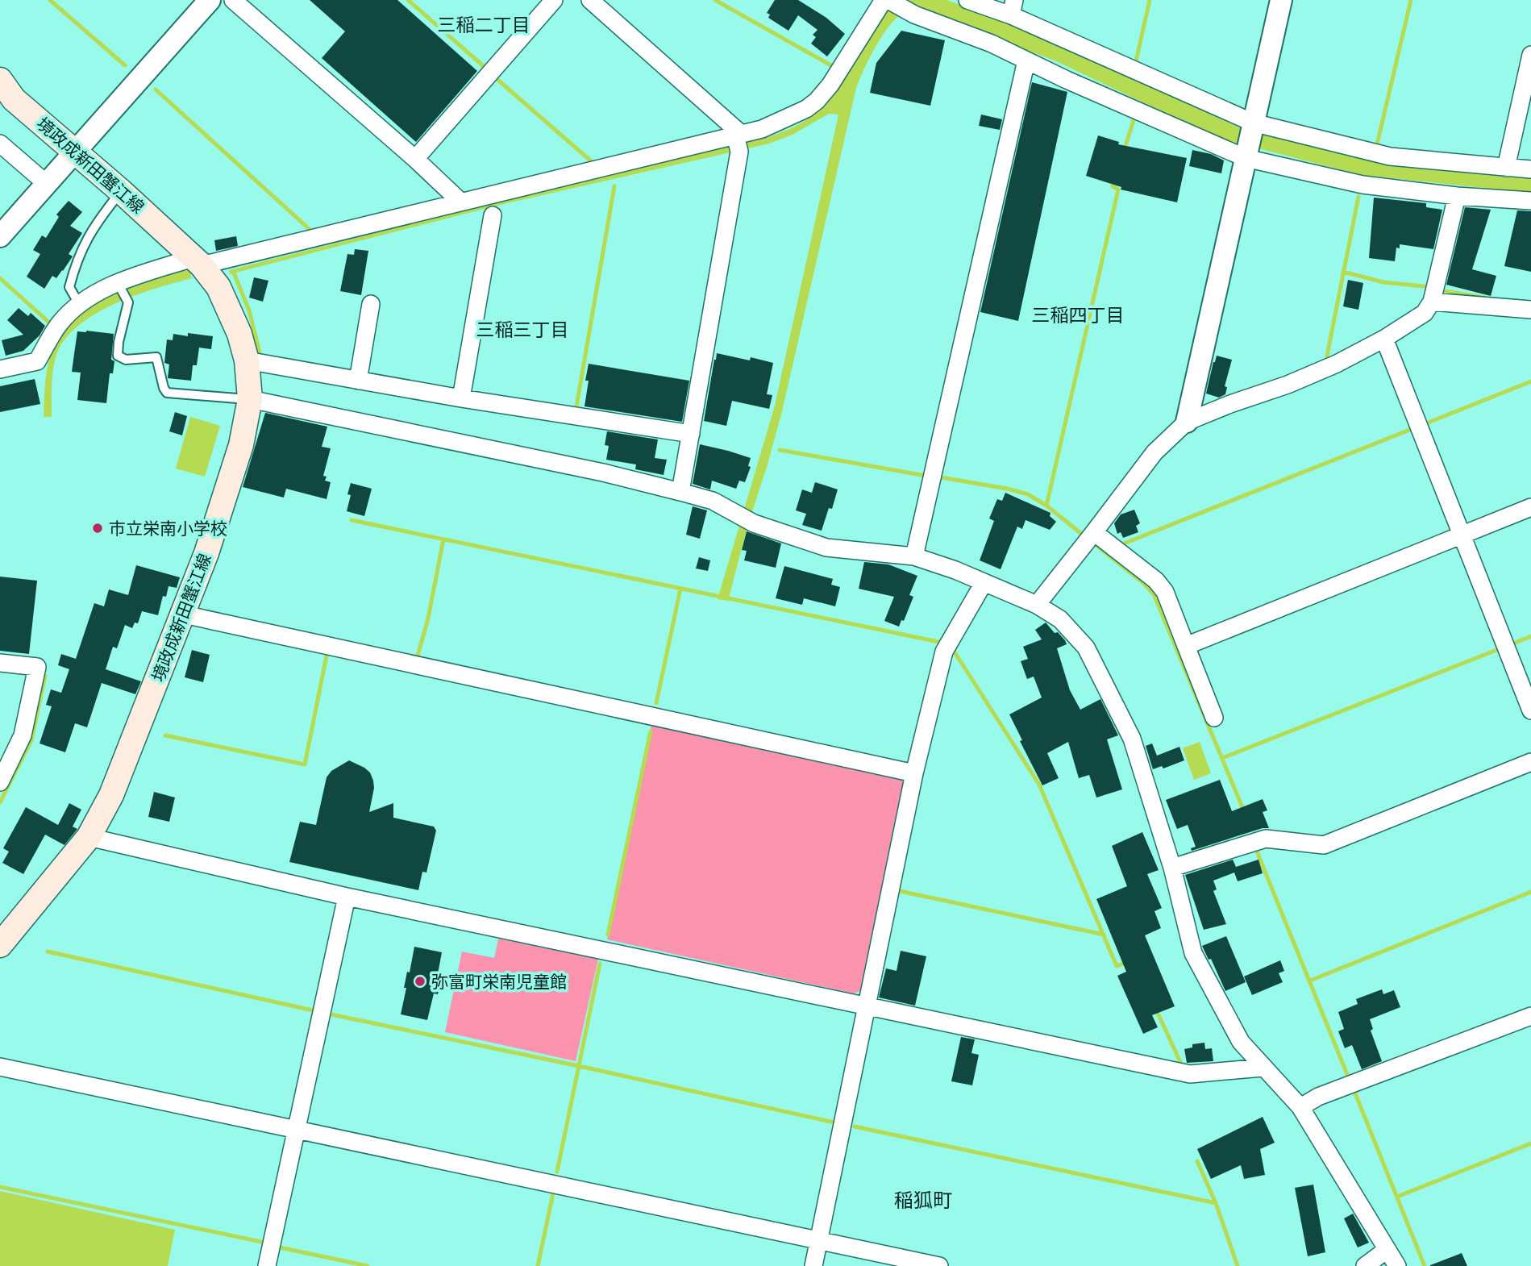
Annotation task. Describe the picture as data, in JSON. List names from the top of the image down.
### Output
{
  "streets": {
    "main road": ["境政成新田蟹江線"]
  },
  "districts": [
    "三稲二丁目",
    "三稲四丁目",
    "三稲三丁目",
    "稲狐町"
  ],
  "places": ["市立栄南小学校", "弥富町栄南児童館"]
}
